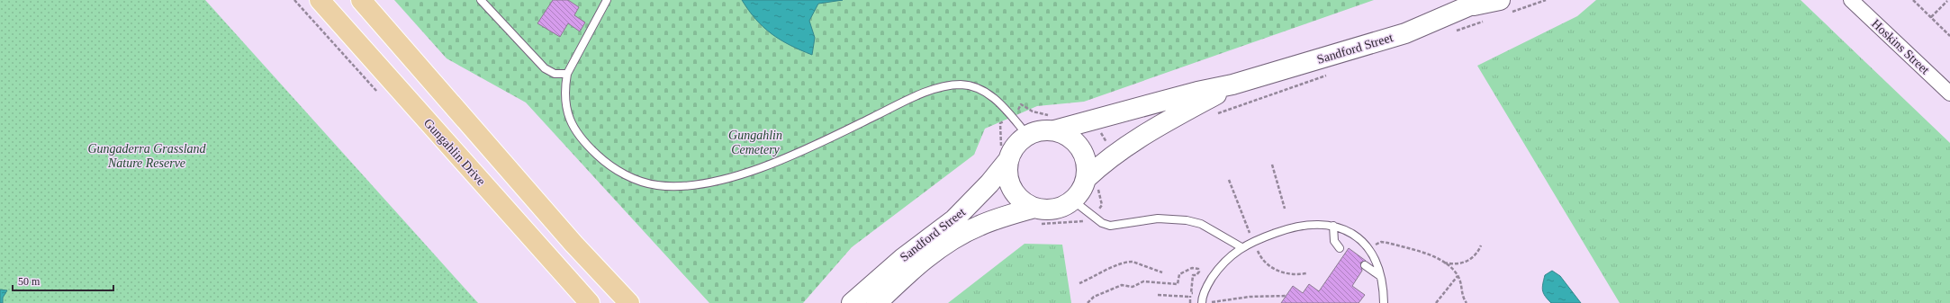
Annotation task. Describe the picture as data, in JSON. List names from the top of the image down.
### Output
{
  "streets": {
    "main road": ["Sandford Street", "Gungahlin Drive"],
    "street": ["Hoskins Street"]
  },
  "parks": ["Gungahlin Cemetery", "Gungaderra Grassland Nature Reserve"],
  "scale_bar": "50 m"
}
